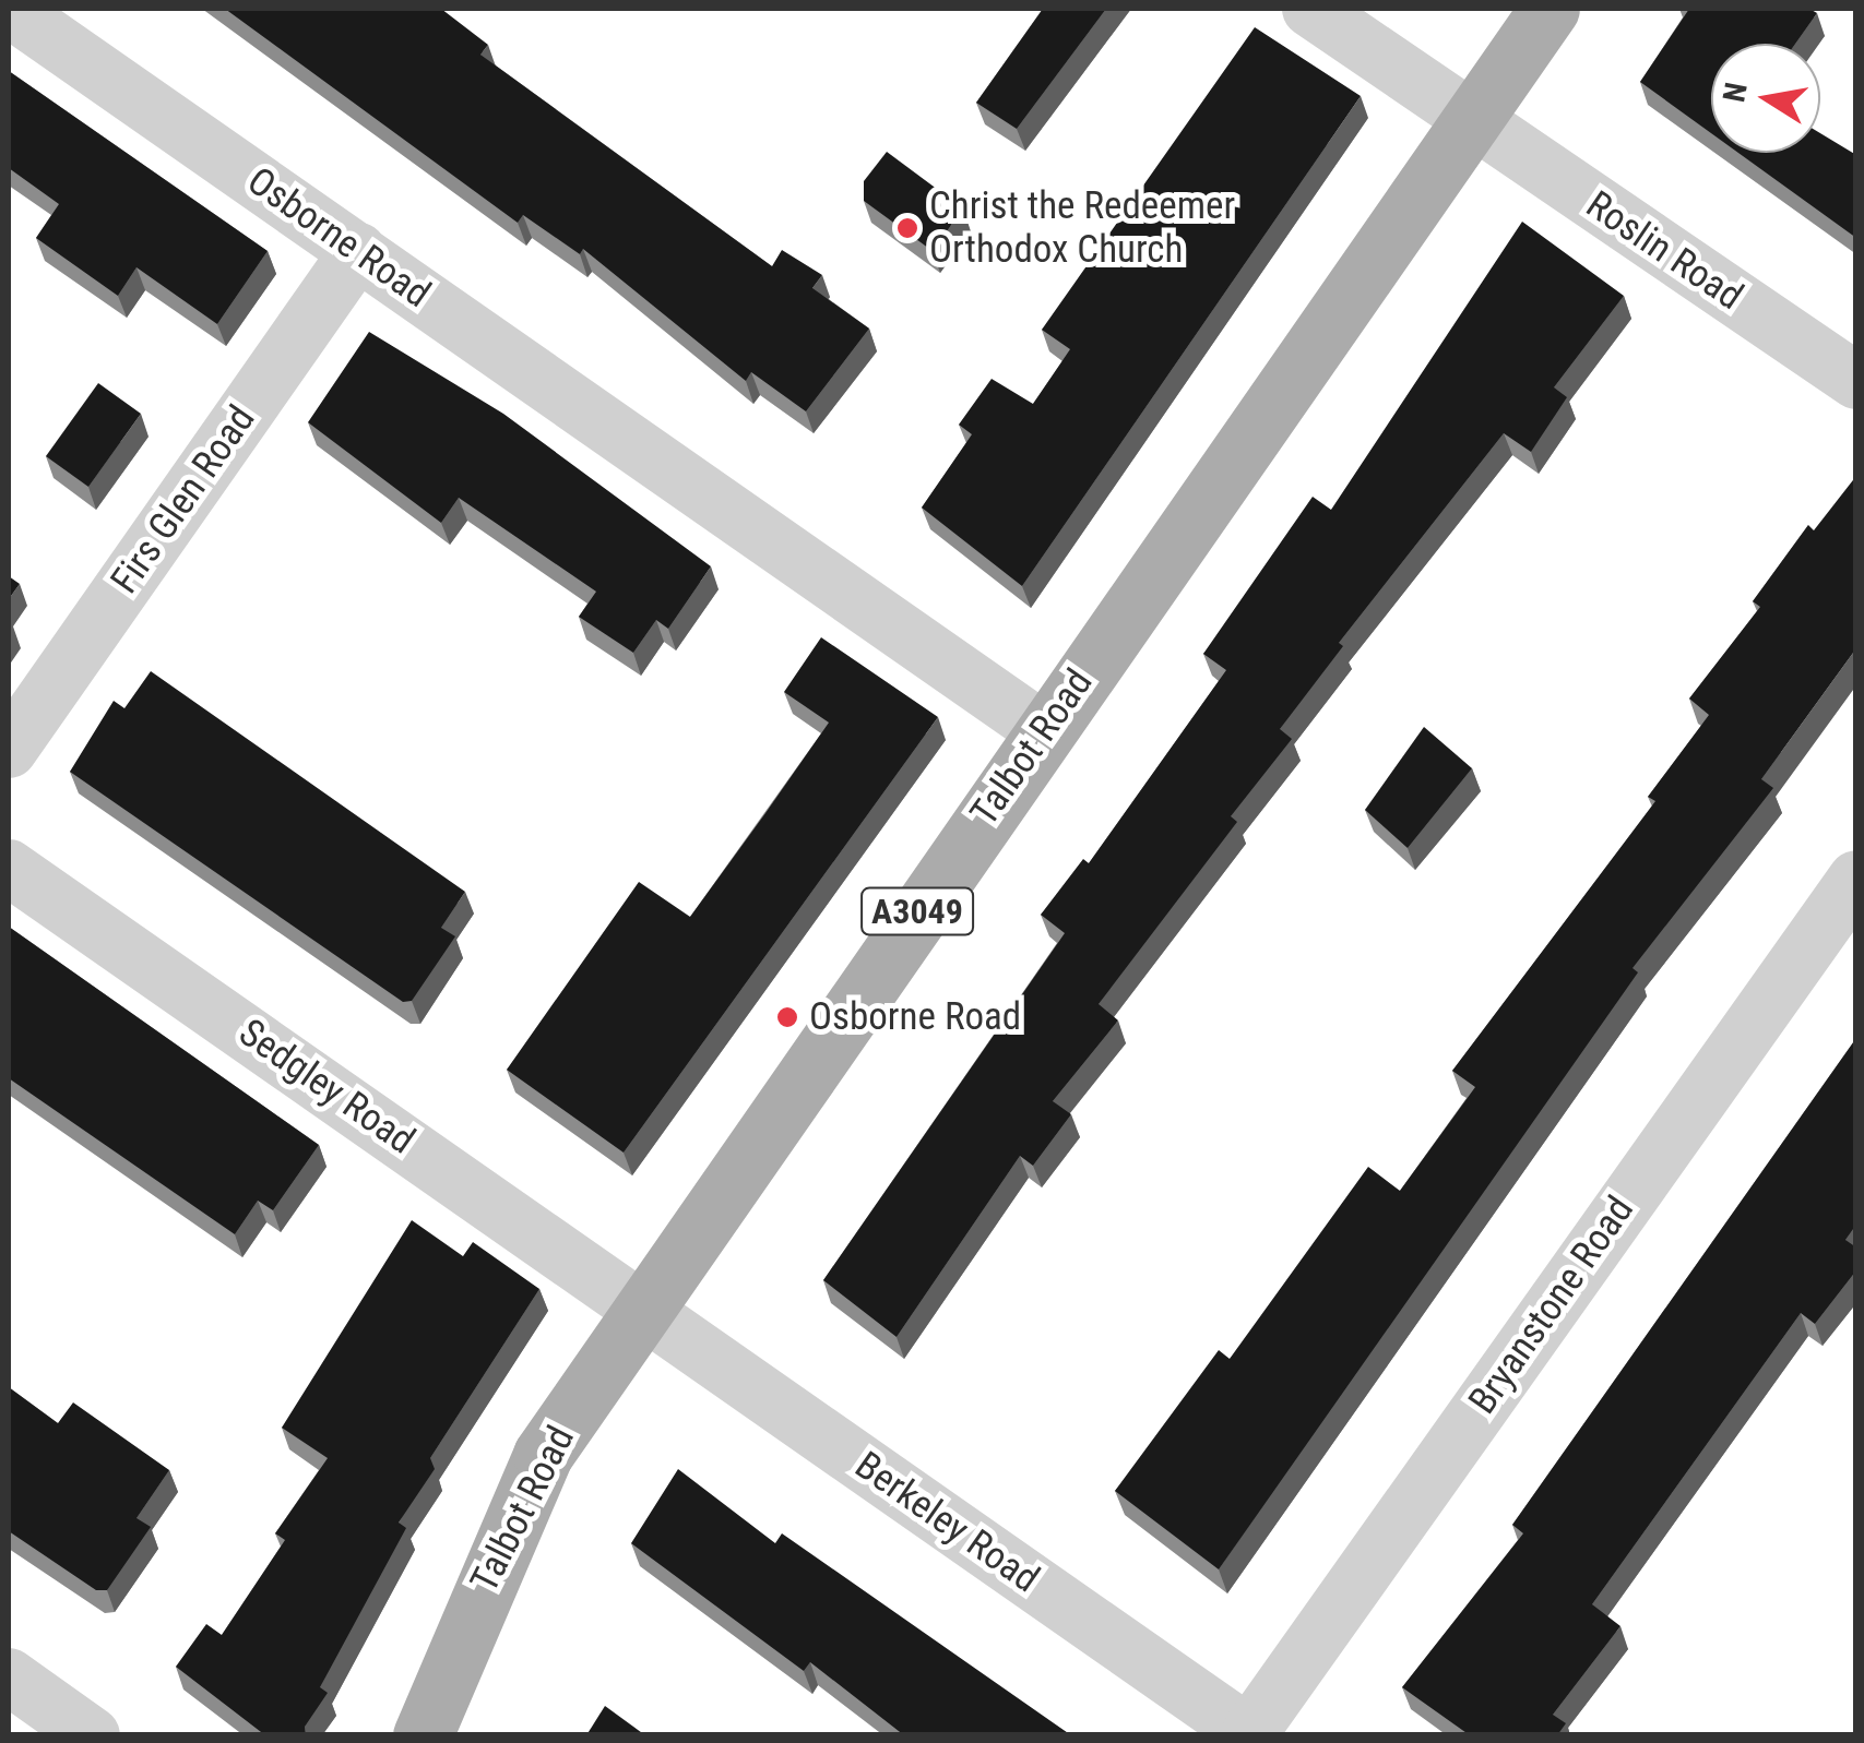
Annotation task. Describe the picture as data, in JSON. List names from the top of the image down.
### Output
{
  "streets": {
    "main road": ["Talbot Road", "A3049"],
    "street": [
      "Osborne Road",
      "Roslin Road",
      "Firs Glen Road",
      "Sedgley Road",
      "Bryanstone Road",
      "Berkeley Road"
    ]
  },
  "crossings": [
    ["Osborne Road", "Firs Glen Road"],
    ["Osborne Road", "Talbot Road"],
    ["Roslin Road", "Talbot Road"],
    ["Talbot Road", "Sedgley Road"],
    ["Talbot Road", "Berkeley Road"],
    ["Sedgley Road", "Berkeley Road"],
    ["Bryanstone Road", "Berkeley Road"]
  ],
  "places": ["Christ the Redeemer Orthodox Church", "Osborne Road"],
  "north": "left"
}
